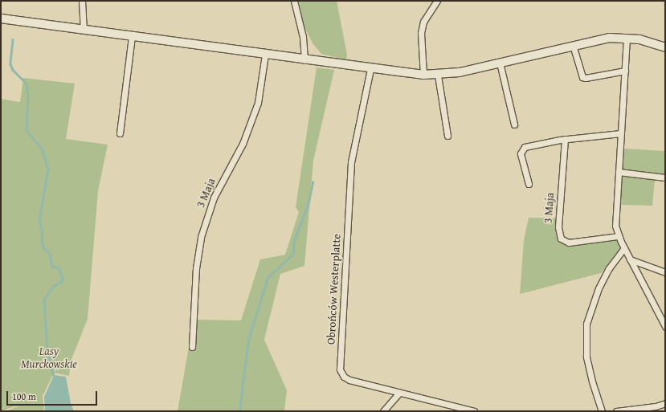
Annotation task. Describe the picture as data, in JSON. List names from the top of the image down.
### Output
{
  "streets": {
    "street": ["3 Maja", "Obrońców Westerplatte"]
  },
  "parks": ["Lasy Murckowskie"],
  "scale_bar": "100 m"
}
